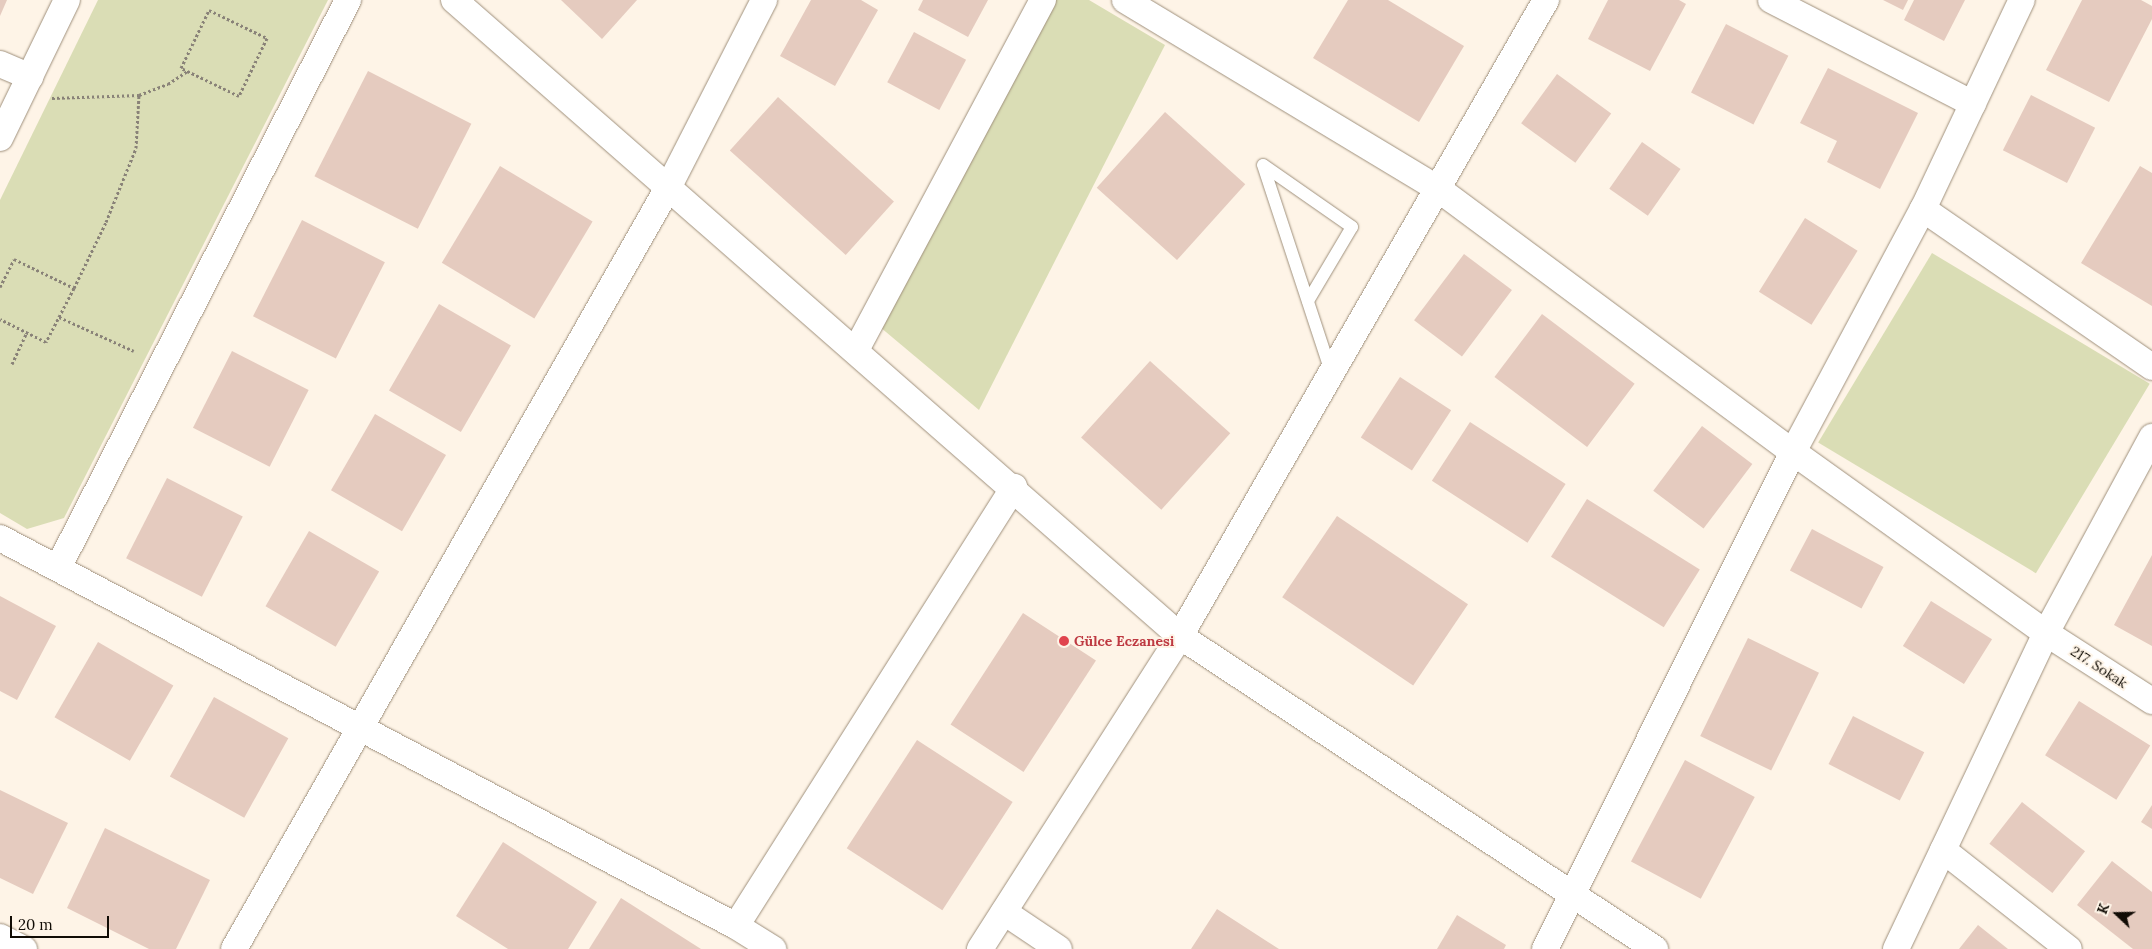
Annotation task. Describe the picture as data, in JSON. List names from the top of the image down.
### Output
{
  "streets": {
    "street": ["217. Sokak"]
  },
  "places": ["Gülce Eczanesi"],
  "scale_bar": "20 m",
  "north": "left"
}
